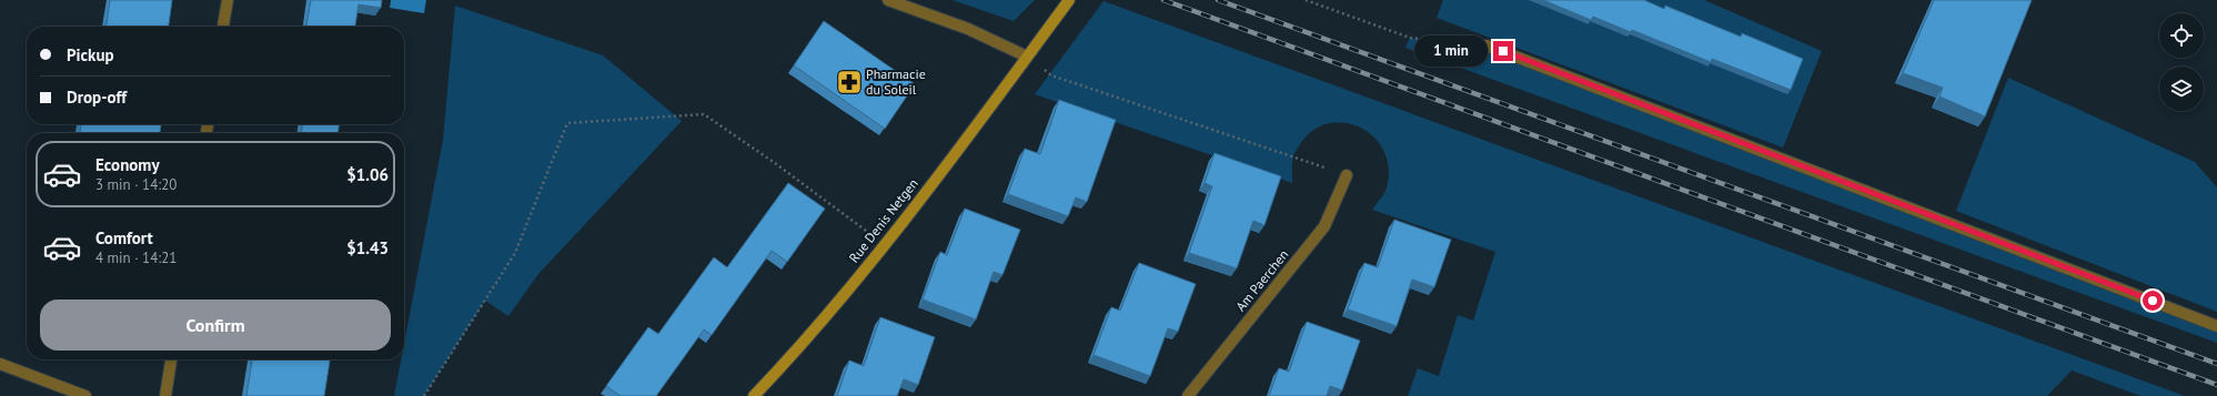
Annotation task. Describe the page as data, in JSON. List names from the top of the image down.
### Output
{
  "streets": {
    "main road": ["Rue Denis Netgen"],
    "street": ["Am Paerchen"]
  },
  "places": {
    "pharmacy": ["Pharmacie du Soleil"]
  },
  "page": {
    "banner": ["Pickup", "Drop-off"],
    "bubble": "1 min",
    "list": [
      {
        "name": "Economy",
        "note": "3 min · 14:20",
        "value": "$1.06"
      },
      {
        "name": "Comfort",
        "note": "4 min · 14:21",
        "value": "$1.43"
      }
    ],
    "buttons": "Confirm"
  }
}
